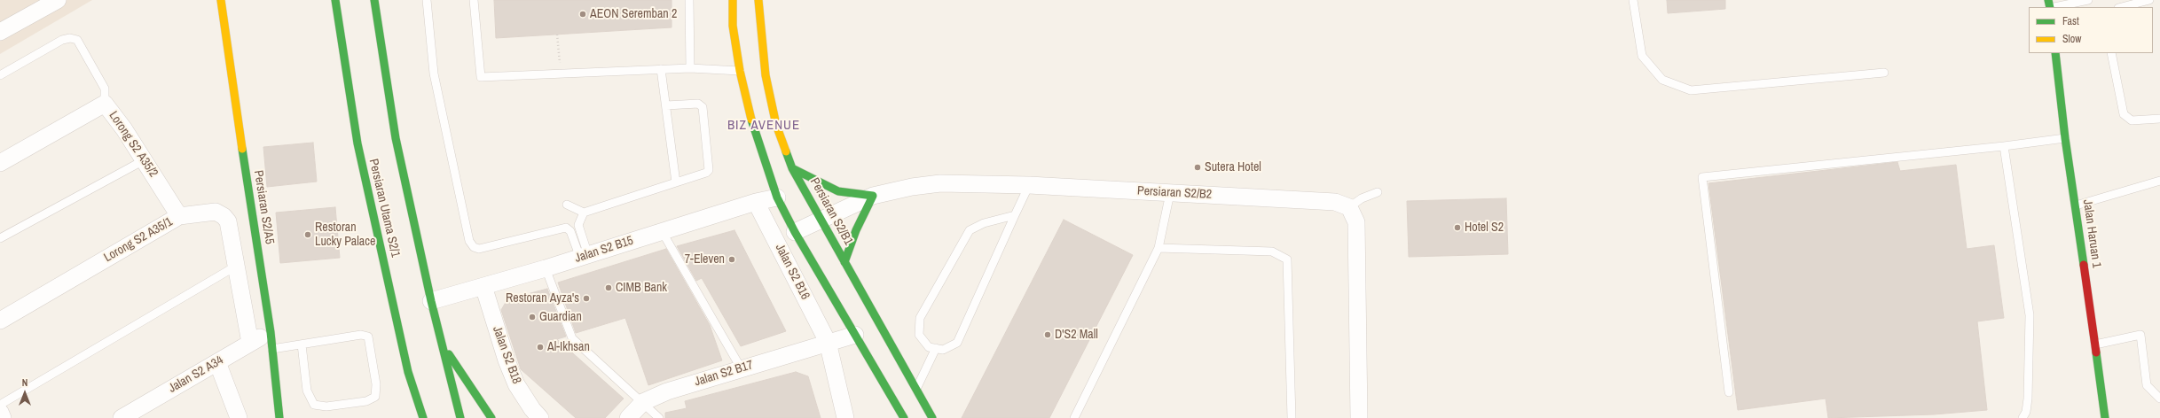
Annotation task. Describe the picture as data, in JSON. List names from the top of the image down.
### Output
{
  "streets": {
    "street": [
      "Lorong S2 A35/2",
      "Persiaran S2/B2",
      "Persiaran S2/A5",
      "Persiaran Utama S2/1",
      "Persiaran S2/B1",
      "Jalan Haruan 1",
      "Lorong S2 A35/1",
      "Jalan S2 B15",
      "Jalan S2 B16",
      "Jalan S2 B18",
      "Jalan S2 B17",
      "Jalan S2 A34"
    ]
  },
  "crossings": [
    ["Lorong S2 A35/2", "Lorong S2 A35/1"],
    ["Persiaran S2/B2", "Persiaran S2/B1"],
    ["Persiaran S2/A5", "Jalan S2 A34"],
    ["Persiaran Utama S2/1", "Jalan S2 B15"],
    ["Lorong S2 A35/1", "Jalan S2 A34"],
    ["Jalan S2 B15", "Jalan S2 B16"],
    ["Jalan S2 B15", "Jalan S2 B18"],
    ["Jalan S2 B16", "Jalan S2 B17"]
  ],
  "districts": ["BIZ AVENUE"],
  "places": [
    "AEON Seremban 2",
    "Sutera Hotel",
    "Hotel S2",
    "Restoran Lucky Palace",
    "7-Eleven",
    "CIMB Bank",
    "Restoran Ayza's",
    "Guardian",
    "D'S2 Mall",
    "Al-Ikhsan"
  ],
  "legend": ["Fast", "Slow"],
  "north": "top"
}
